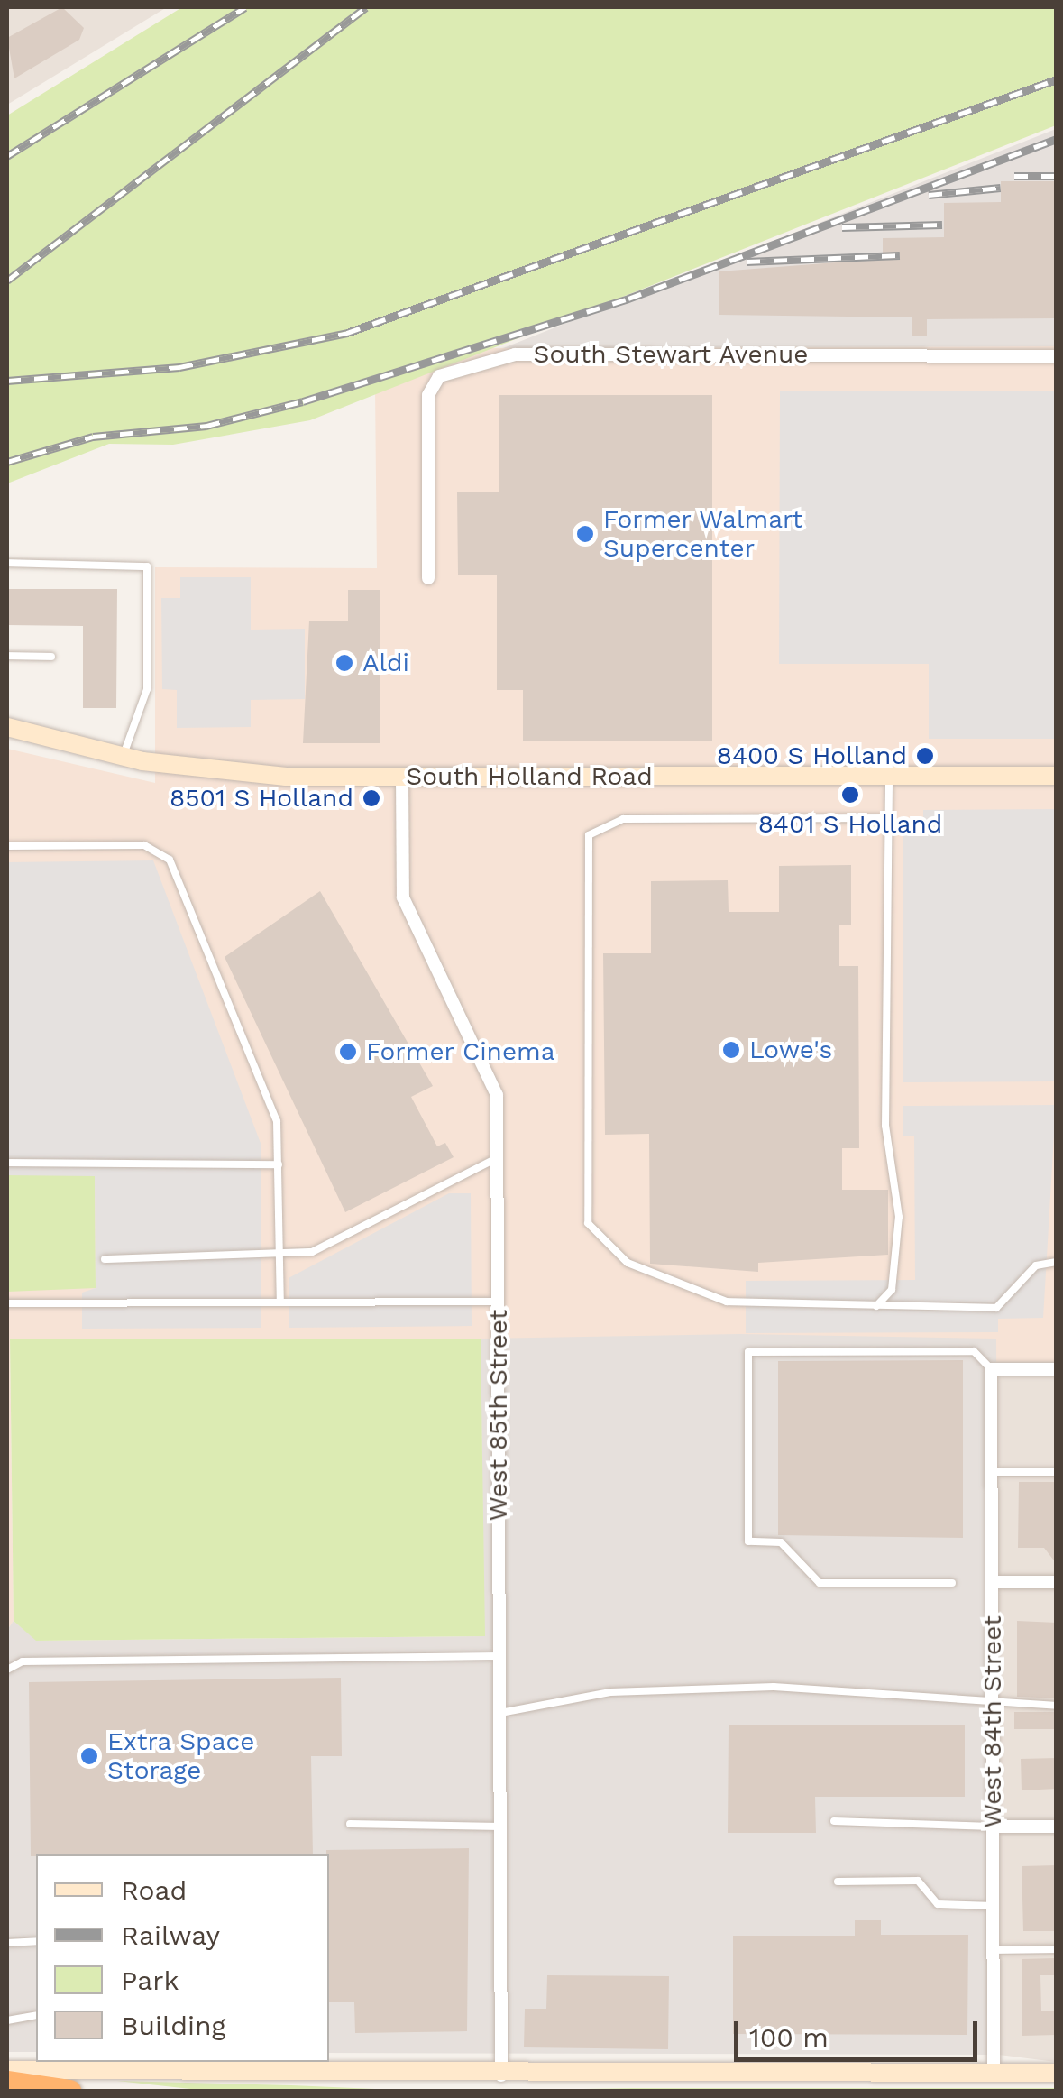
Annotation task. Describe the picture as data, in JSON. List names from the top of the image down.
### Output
{
  "streets": {
    "main road": ["South Holland Road"],
    "street": ["South Stewart Avenue", "West 85th Street", "West 84th Street"]
  },
  "crossings": [
    ["South Holland Road", "West 85th Street"]
  ],
  "places": [
    "Former Walmart Supercenter",
    "Aldi",
    "8400 S Holland",
    "8401 S Holland",
    "8501 S Holland",
    "Lowe's",
    "Former Cinema",
    "Extra Space Storage"
  ],
  "legend": [
    "Road",
    "Railway",
    "Park",
    "Building"
  ],
  "scale_bar": "100 m"
}
